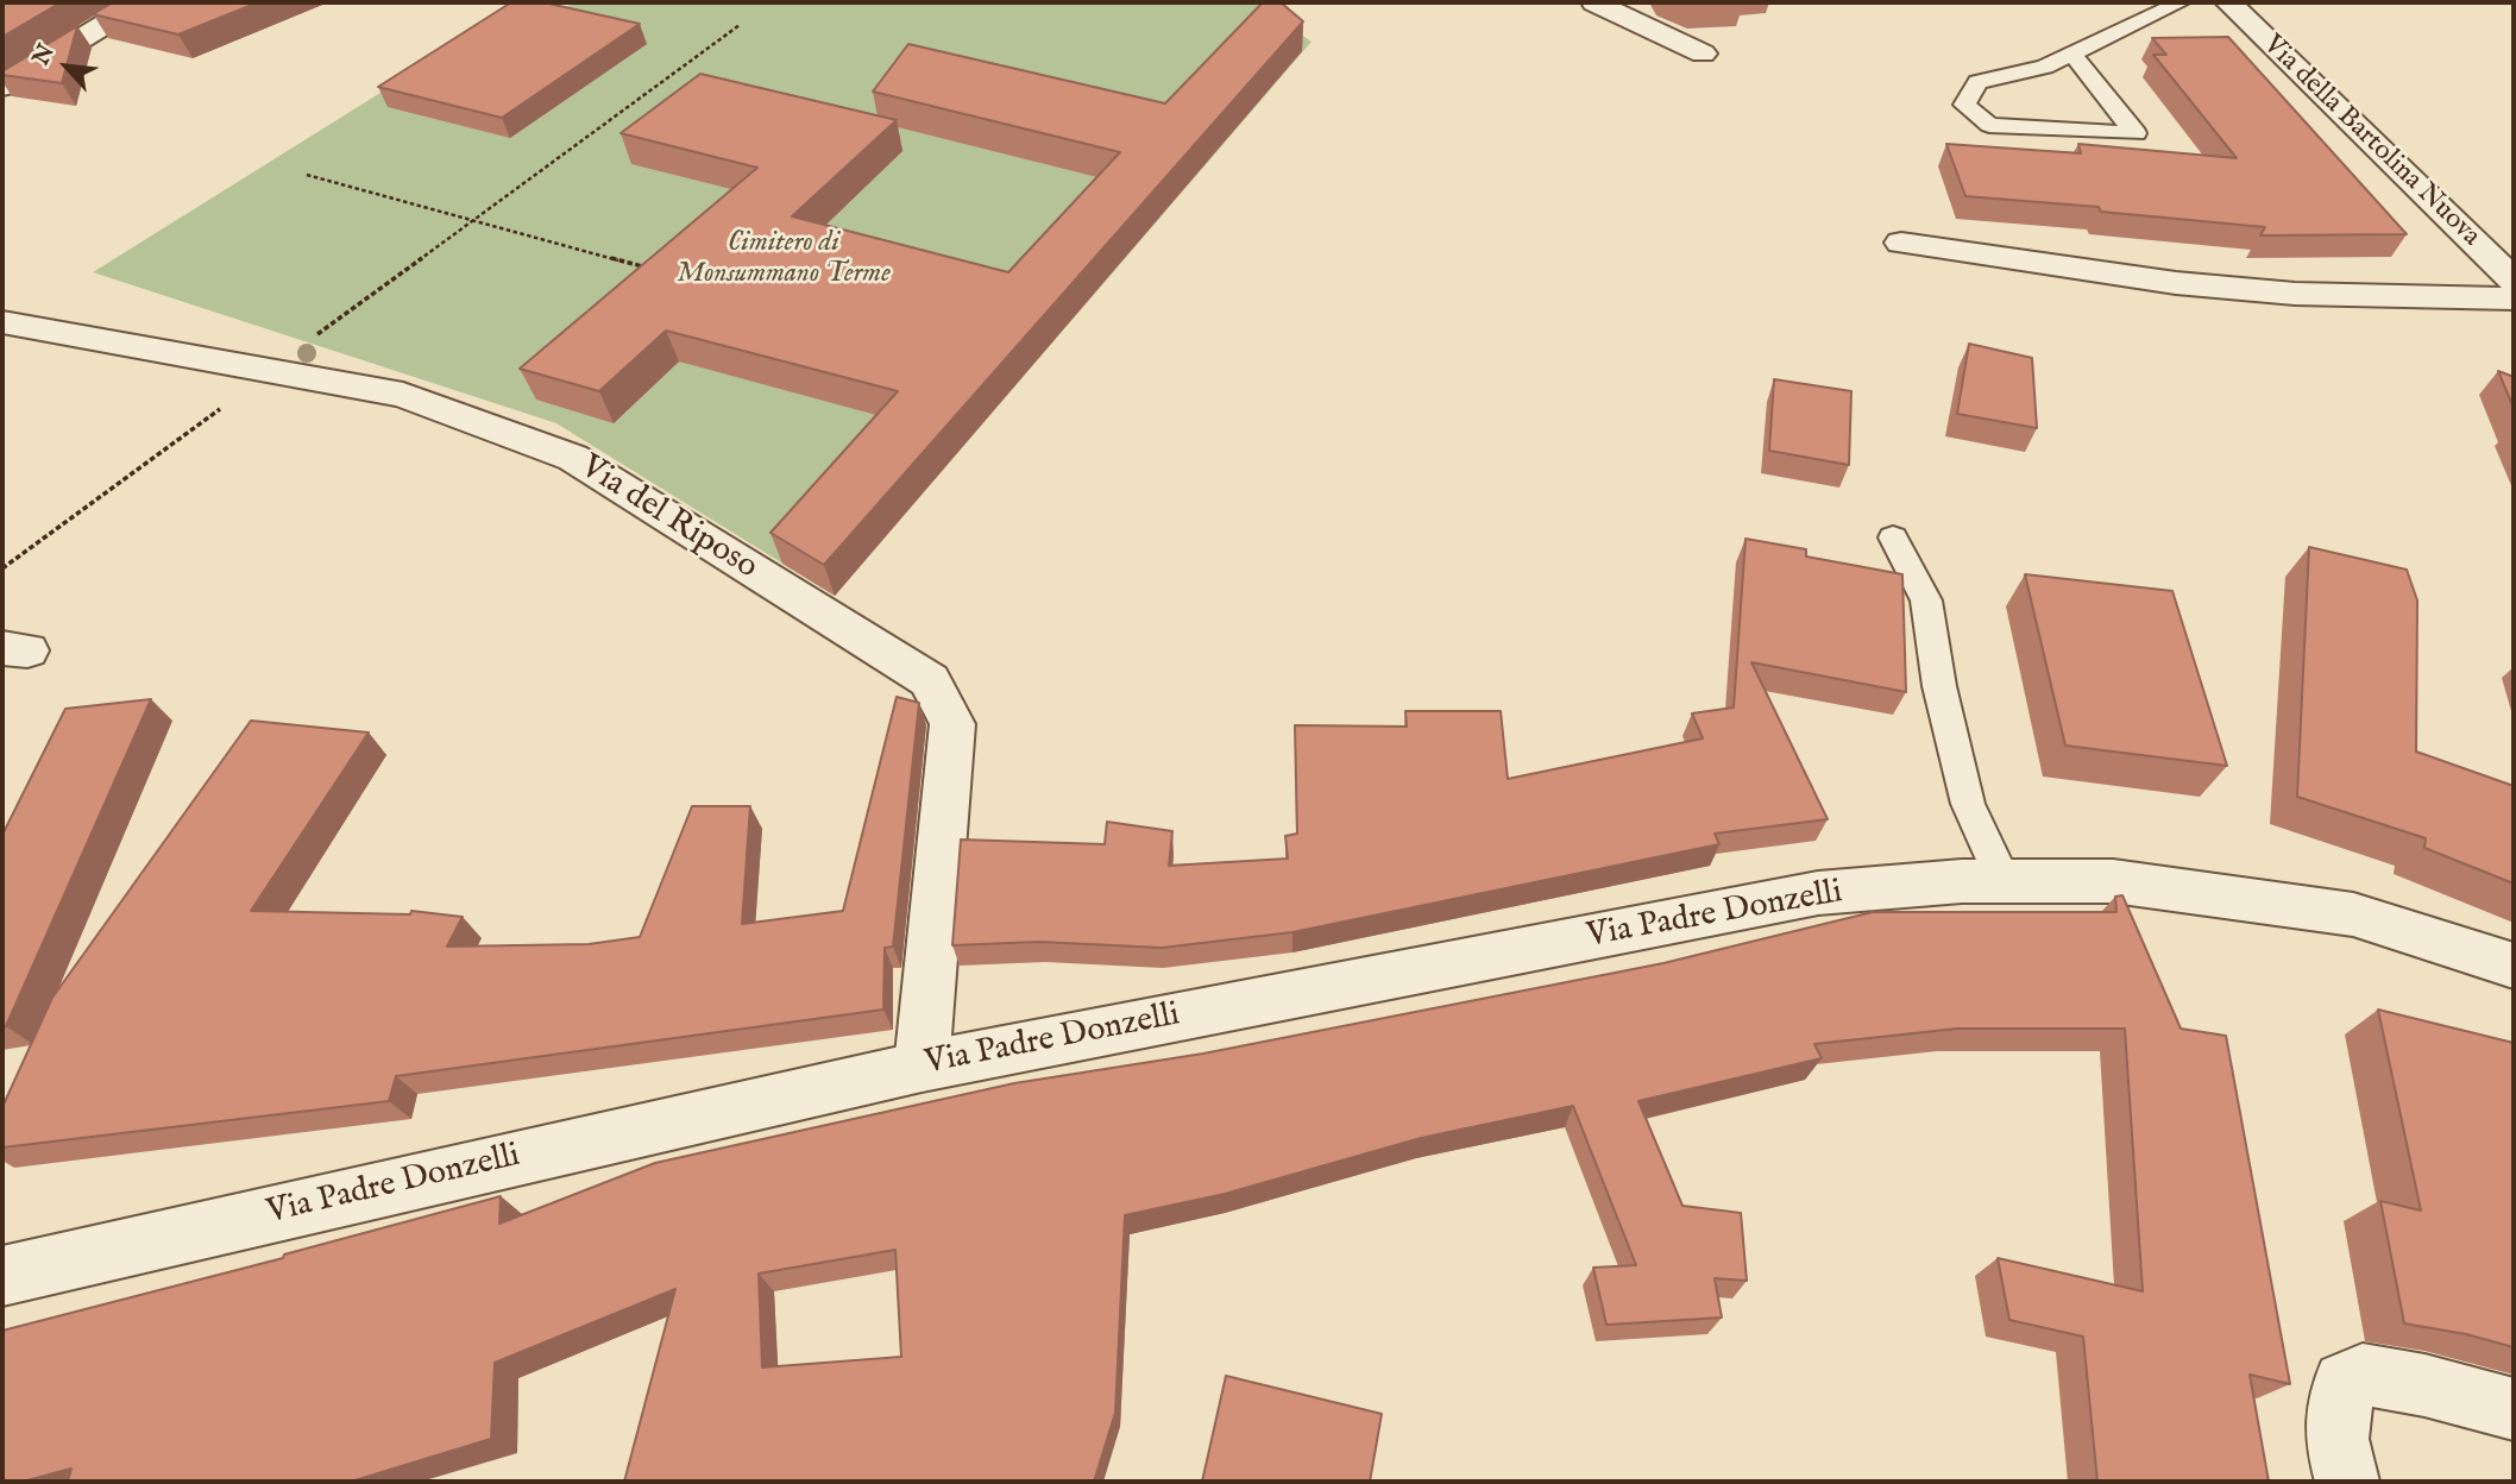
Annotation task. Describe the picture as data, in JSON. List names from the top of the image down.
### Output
{
  "streets": {
    "street": ["Via della Bartolina Nuova", "Via del Riposo", "Via Padre Donzelli"]
  },
  "crossings": [
    ["Via del Riposo", "Via Padre Donzelli"]
  ],
  "parks": ["Cimitero di Monsummano Terme"],
  "north": "top left"
}
